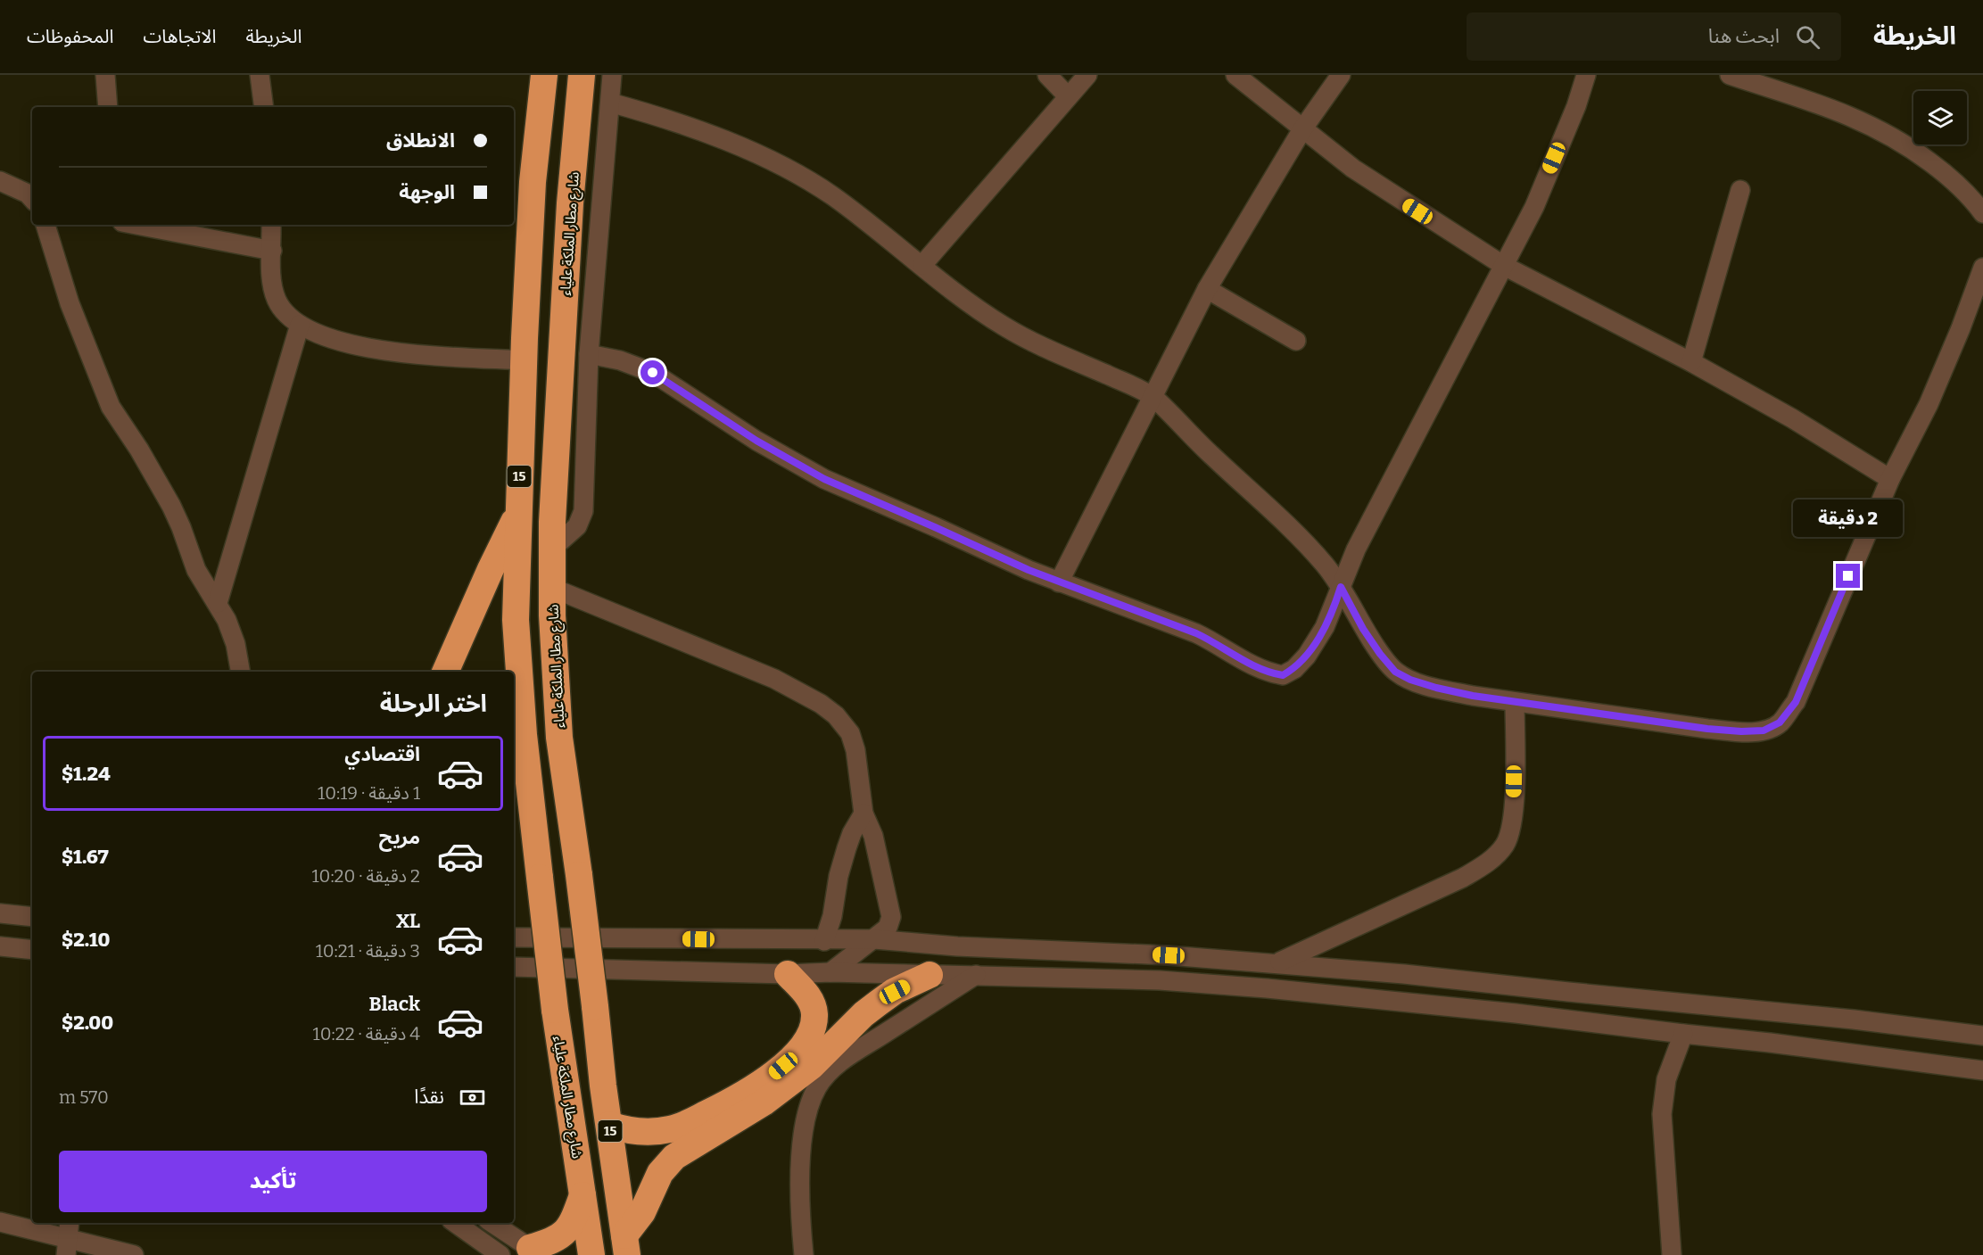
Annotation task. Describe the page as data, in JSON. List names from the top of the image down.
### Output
{
  "streets": {
    "highway": ["شارع مطار الملكة علياء", "15"]
  },
  "page": {
    "header": "الخريطة",
    "search": "ابحث هنا",
    "nav": ["الخريطة", "الاتجاهات", "المحفوظات"],
    "banner": ["الانطلاق", "الوجهة"],
    "bubble": "2 دقيقة",
    "heading": "اختر الرحلة",
    "list": [
      {
        "name": "اقتصادي",
        "note": "1 دقيقة · 10:19",
        "value": "$1.24"
      },
      {
        "name": "مريح",
        "note": "2 دقيقة · 10:20",
        "value": "$1.67"
      },
      {
        "name": "XL",
        "note": "3 دقيقة · 10:21",
        "value": "$2.10"
      },
      {
        "name": "Black",
        "note": "4 دقيقة · 10:22",
        "value": "$2.00"
      }
    ],
    "pay": ["نقدًا", "570 m"],
    "buttons": "تأكيد"
  }
}
